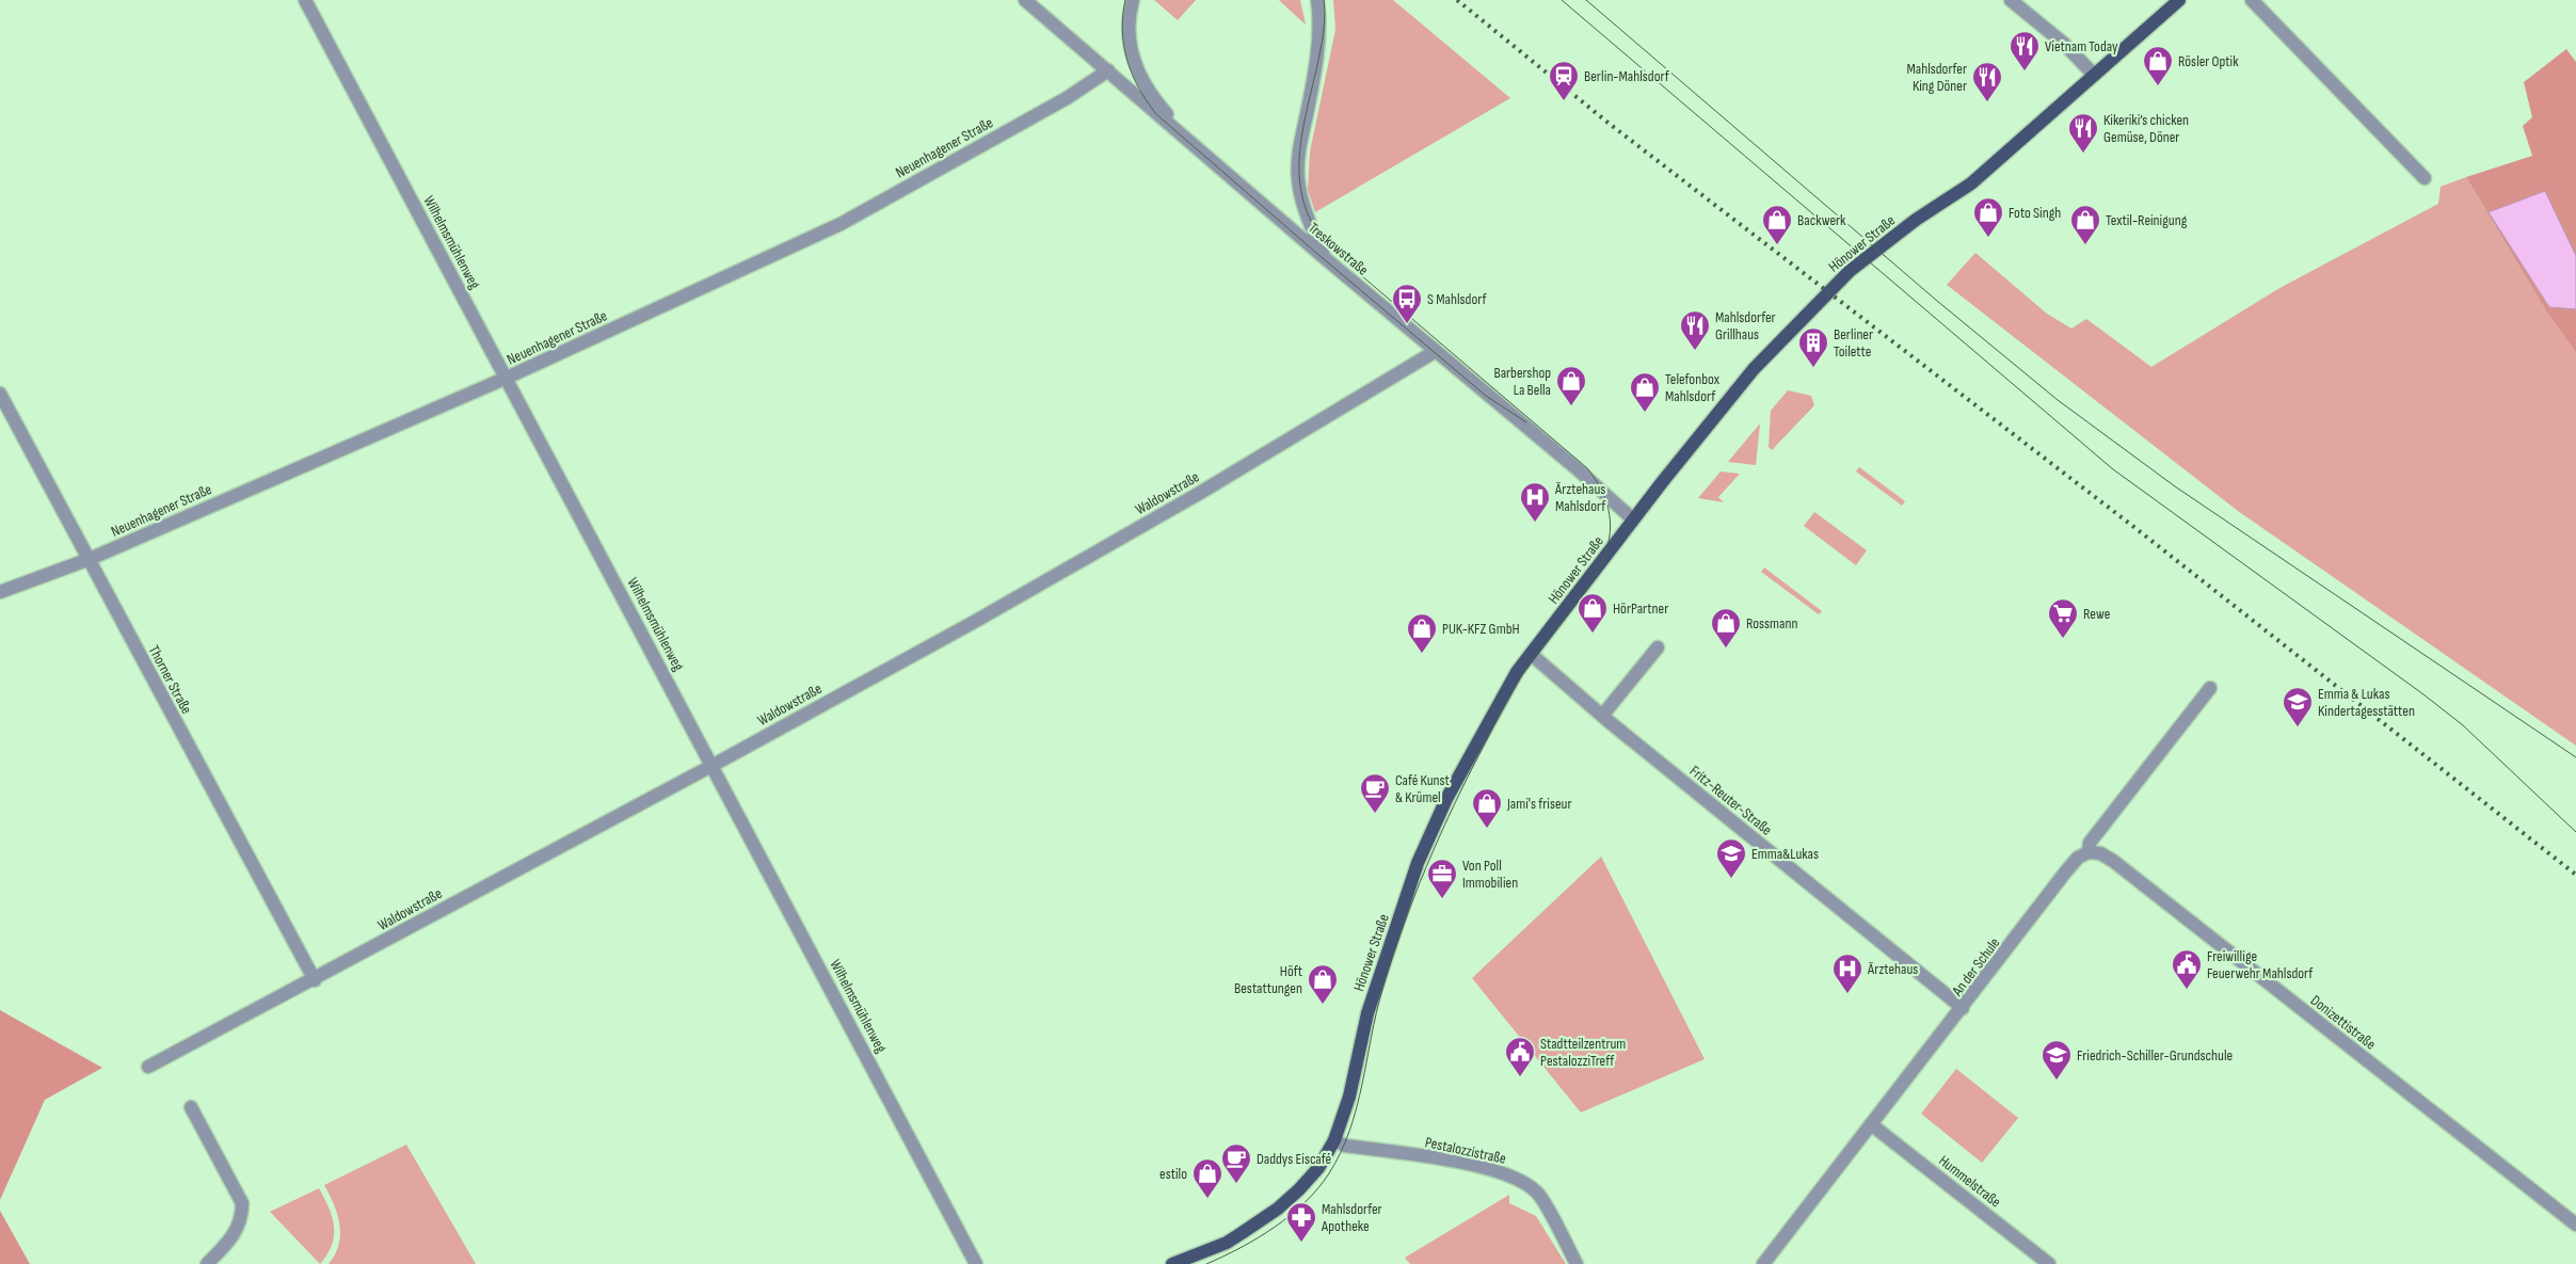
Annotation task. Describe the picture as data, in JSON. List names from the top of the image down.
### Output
{
  "streets": {
    "main road": ["Hönower Straße"],
    "street": [
      "Neuenhagener Straße",
      "Wilhelmsmühlenweg",
      "Treskowstraße",
      "Waldowstraße",
      "Thorner Straße",
      "Fritz-Reuter-Straße",
      "An der Schule",
      "Donizettistraße",
      "Pestalozzistraße",
      "Hummelstraße"
    ]
  },
  "crossings": [
    ["Neuenhagener Straße", "Wilhelmsmühlenweg"],
    ["Neuenhagener Straße", "Treskowstraße"],
    ["Neuenhagener Straße", "Thorner Straße"],
    ["Wilhelmsmühlenweg", "Waldowstraße"],
    ["Hönower Straße", "Treskowstraße"],
    ["Hönower Straße", "Fritz-Reuter-Straße"],
    ["Hönower Straße", "Pestalozzistraße"],
    ["Treskowstraße", "Waldowstraße"],
    ["Waldowstraße", "Thorner Straße"],
    ["Fritz-Reuter-Straße", "An der Schule"],
    ["An der Schule", "Donizettistraße"],
    ["An der Schule", "Hummelstraße"]
  ],
  "places": {
    "restaurant": [
      "Vietnam Today",
      "Mahlsdorfer King Döner",
      "Kikeriki’s chicken Gemüse, Döner",
      "Mahlsdorfer Grillhaus"
    ],
    "shop": [
      "Rösler Optik",
      "Foto Singh",
      "Backwerk",
      "Textil-Reinigung",
      "Barbershop La Bella",
      "Telefonbox Mahlsdorf",
      "HörPartner",
      "Rossmann",
      "PUK-KFZ GmbH",
      "Jami's friseur",
      "Höft Bestattungen",
      "estilo"
    ],
    "station": ["Berlin-Mahlsdorf"],
    "bus stop": ["S Mahlsdorf"],
    "building": ["Berliner Toilette"],
    "hospital": ["Ärztehaus Mahlsdorf", "Ärztehaus"],
    "supermarket": ["Rewe"],
    "school or university": ["Emma & Lukas Kindertagesstätten", "Emma&Lukas", "Friedrich-Schiller-Grundschule"],
    "cafe": ["Café Kunst & Krümel", "Daddys Eiscafé"],
    "office": ["Von Poll Immobilien"],
    "public building": ["Freiwillige Feuerwehr Mahlsdorf", "Stadtteilzentrum PestalozziTreff"],
    "pharmacy": ["Mahlsdorfer Apotheke"]
  }
}
